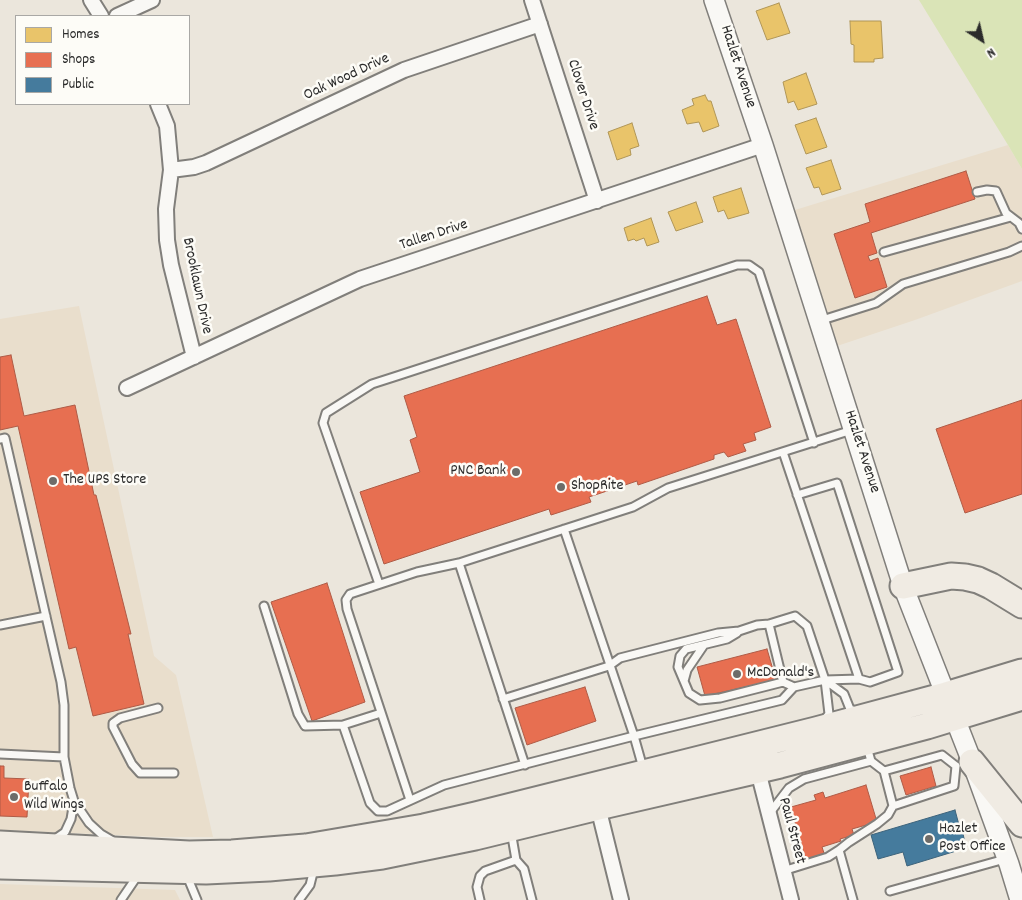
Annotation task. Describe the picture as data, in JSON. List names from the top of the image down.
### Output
{
  "streets": {
    "street": [
      "Hazlet Avenue",
      "Oak Wood Drive",
      "Clover Drive",
      "Tallen Drive",
      "Brooklawn Drive",
      "Paul Street"
    ]
  },
  "crossings": [
    ["Hazlet Avenue", "Tallen Drive"],
    ["Oak Wood Drive", "Clover Drive"],
    ["Oak Wood Drive", "Brooklawn Drive"],
    ["Clover Drive", "Tallen Drive"],
    ["Tallen Drive", "Brooklawn Drive"]
  ],
  "places": [
    "PNC Bank",
    "The UPS Store",
    "ShopRite",
    "McDonald's",
    "Buffalo Wild Wings",
    "Hazlet Post Office"
  ],
  "legend": ["Homes", "Shops", "Public"],
  "north": "bottom right"
}
